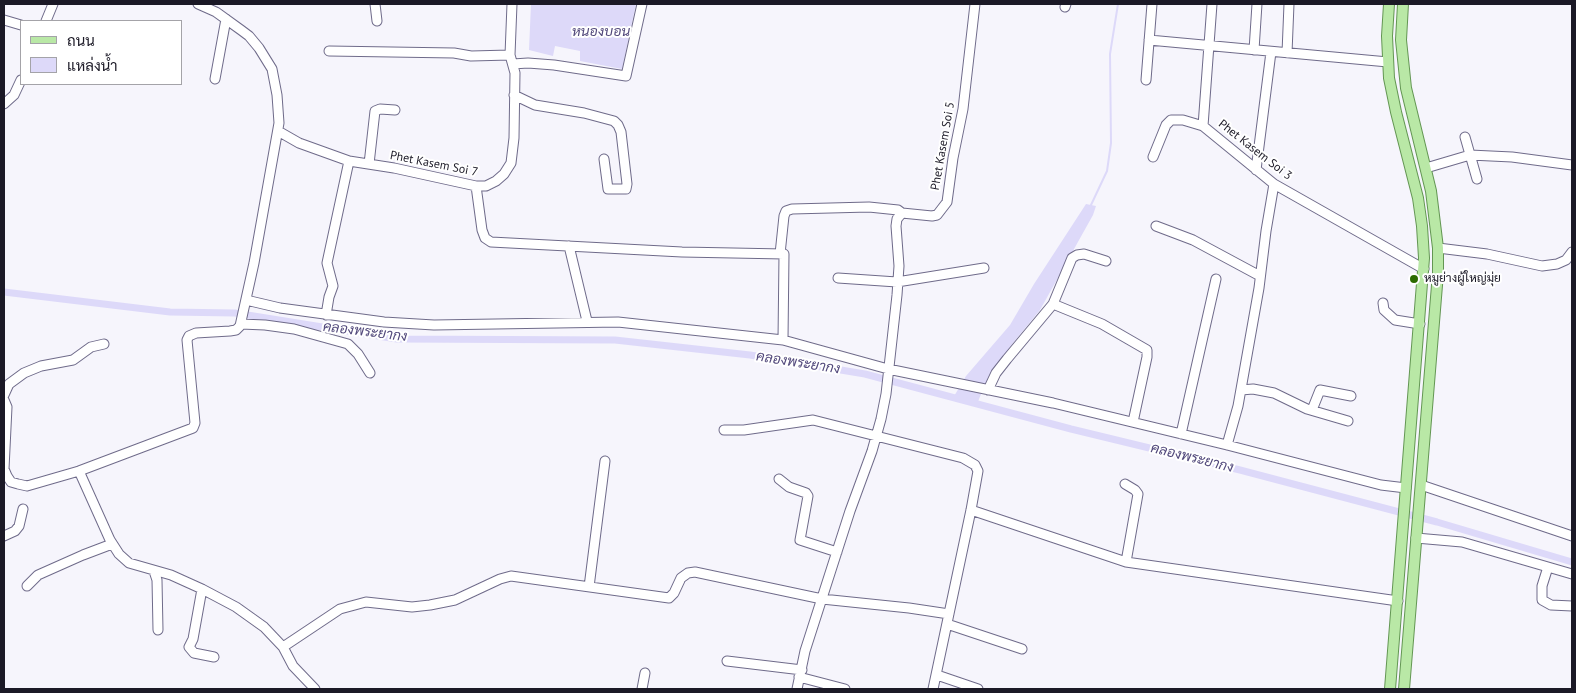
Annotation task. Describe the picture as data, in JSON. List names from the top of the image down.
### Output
{
  "streets": {
    "street": ["Phet Kasem Soi 5", "Phet Kasem Soi 3", "Phet Kasem Soi 7"]
  },
  "water": ["หนองบอน", "คลองพระยากง"],
  "places": ["หมูย่างผู้ใหญ่มุ่ย"],
  "legend": ["ถนน", "แหล่งน้ำ"]
}
